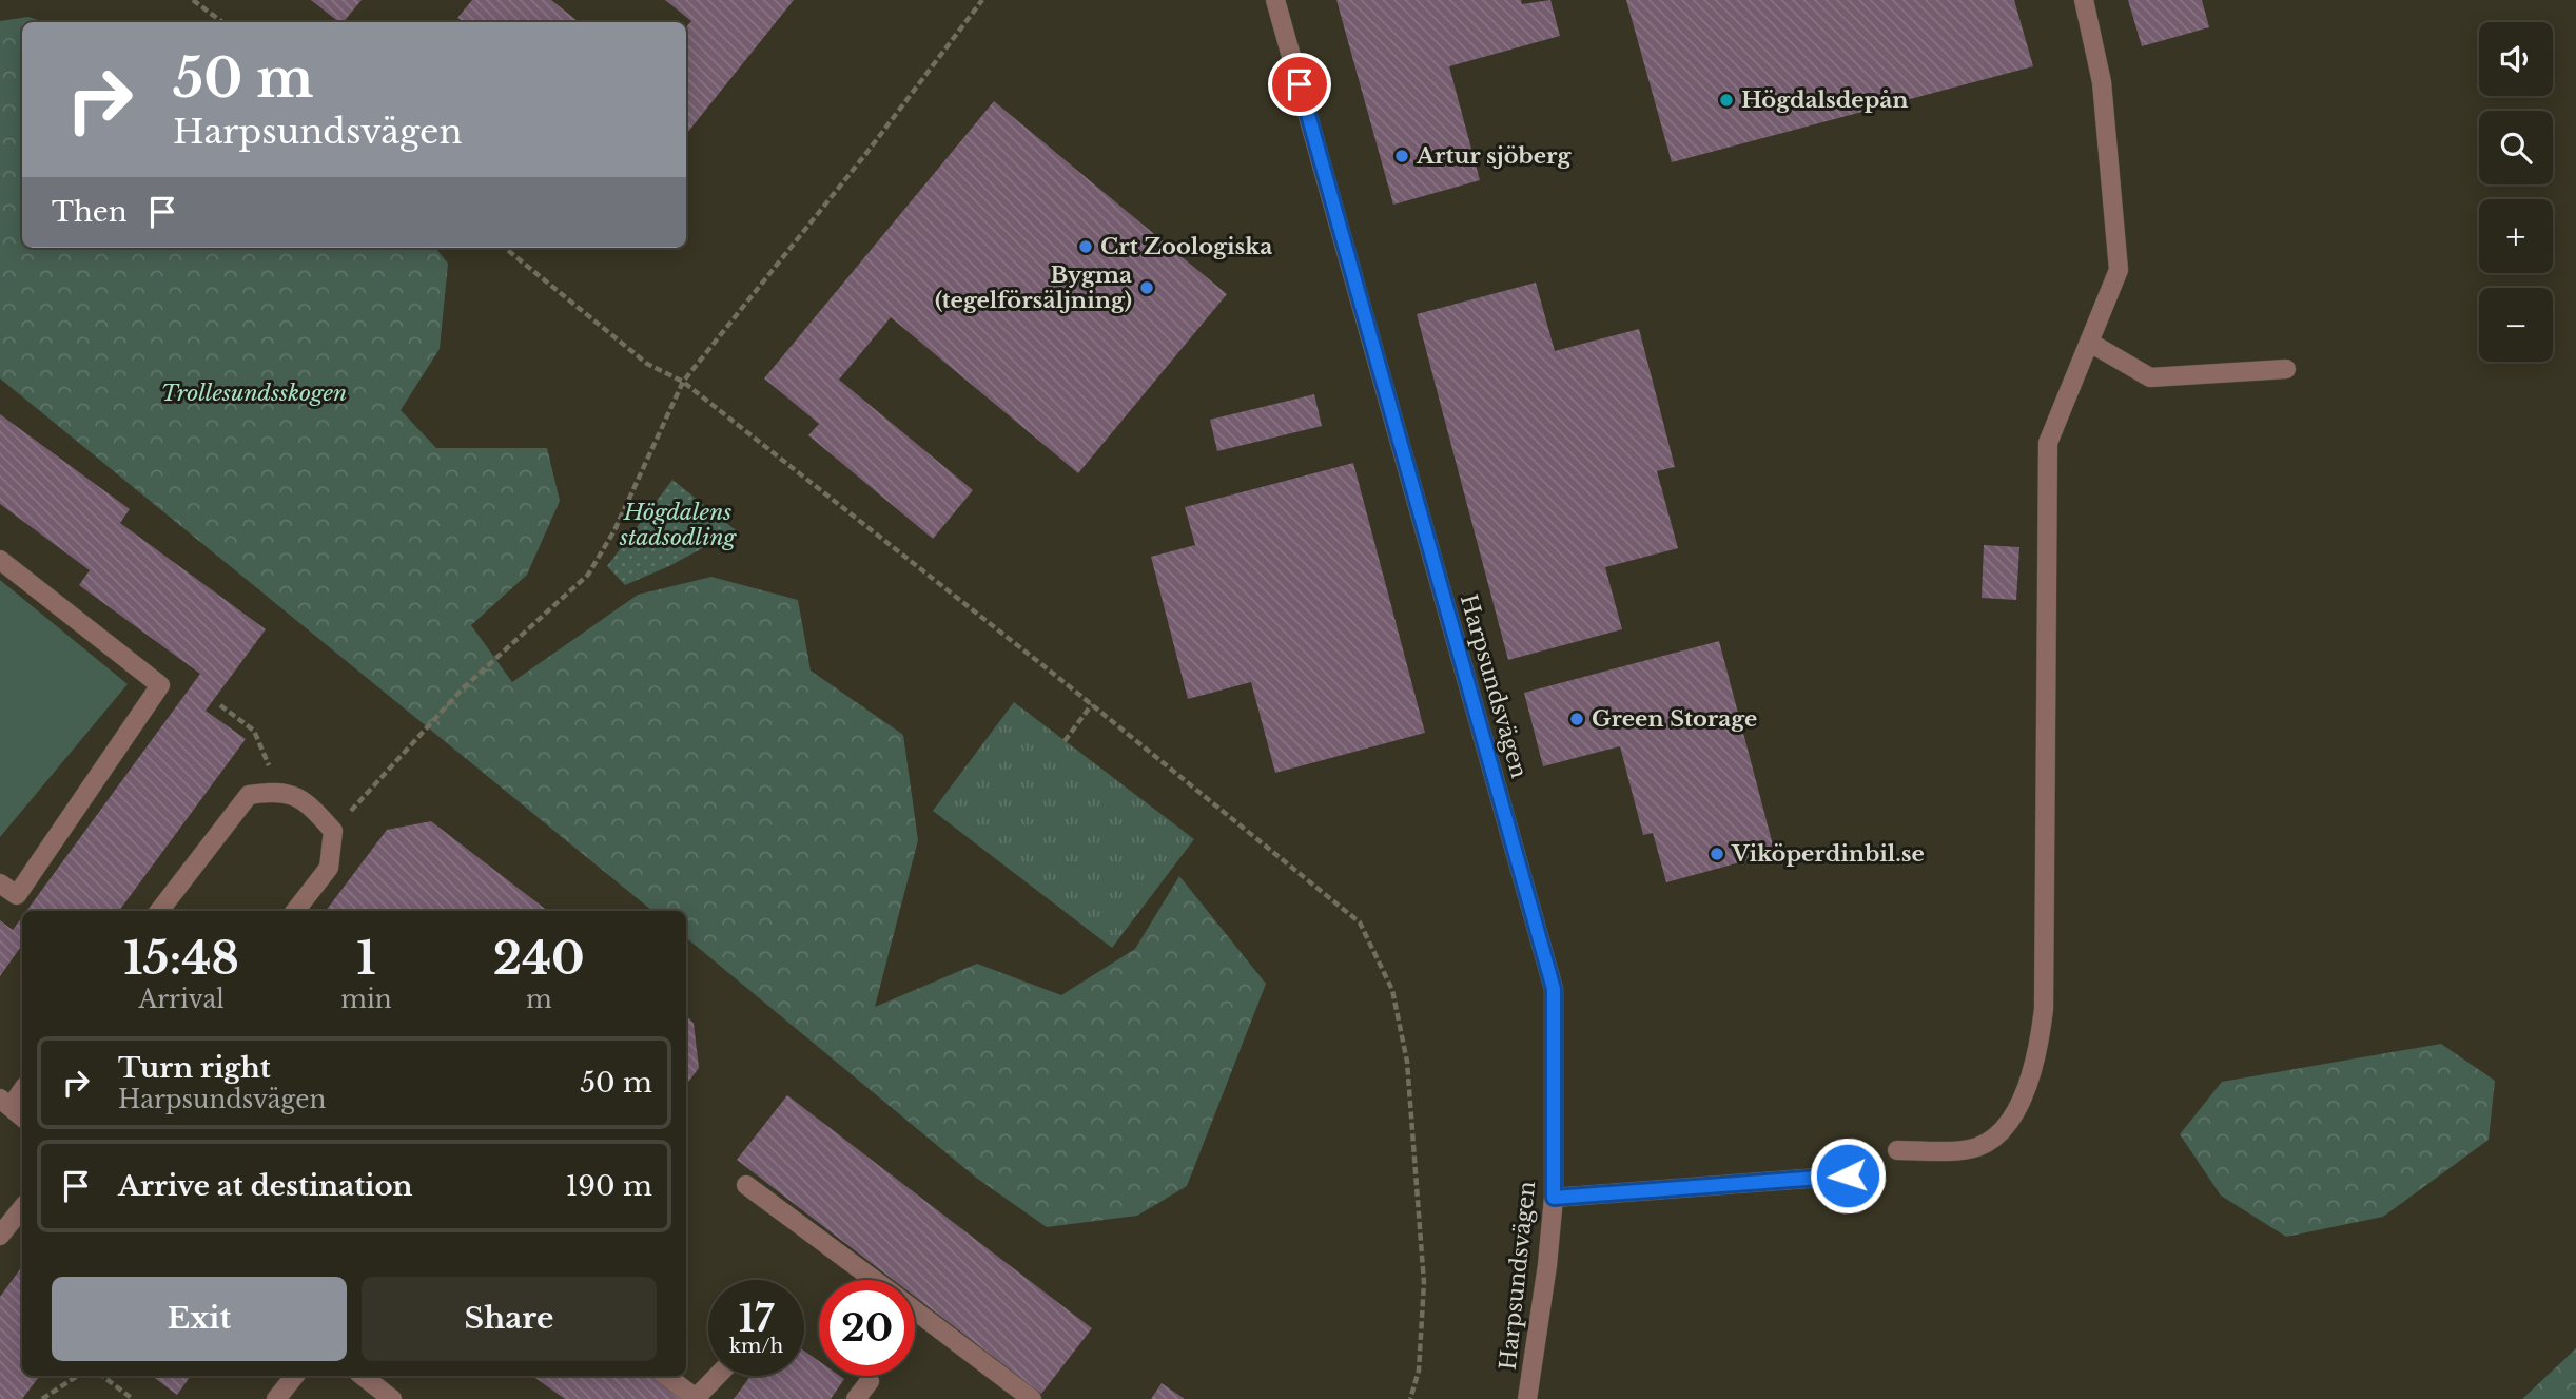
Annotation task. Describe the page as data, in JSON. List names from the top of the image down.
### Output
{
  "streets": {
    "street": ["Harpsundsvägen"]
  },
  "parks": ["Trollesundsskogen", "Högdalens stadsodling"],
  "places": [
    "Högdalsdepån",
    "Artur sjöberg",
    "Crt Zoologiska",
    "Bygma (tegelförsäljning)",
    "Green Storage",
    "Viköperdinbil.se"
  ],
  "page": {
    "map_buttons": ["+", "−"],
    "turn": ["50 m", "Harpsundsvägen"],
    "then": "Then",
    "eta": [
      "15:48",
      "Arrival",
      "1",
      "min",
      "240",
      "m"
    ],
    "list": [
      {
        "name": "Turn right",
        "note": "Harpsundsvägen",
        "value": "50 m"
      },
      {
        "name": "Arrive at destination",
        "value": "190 m"
      }
    ],
    "buttons": ["Exit", "Share"],
    "speed": "17 km/h",
    "limit": "20"
  }
}
